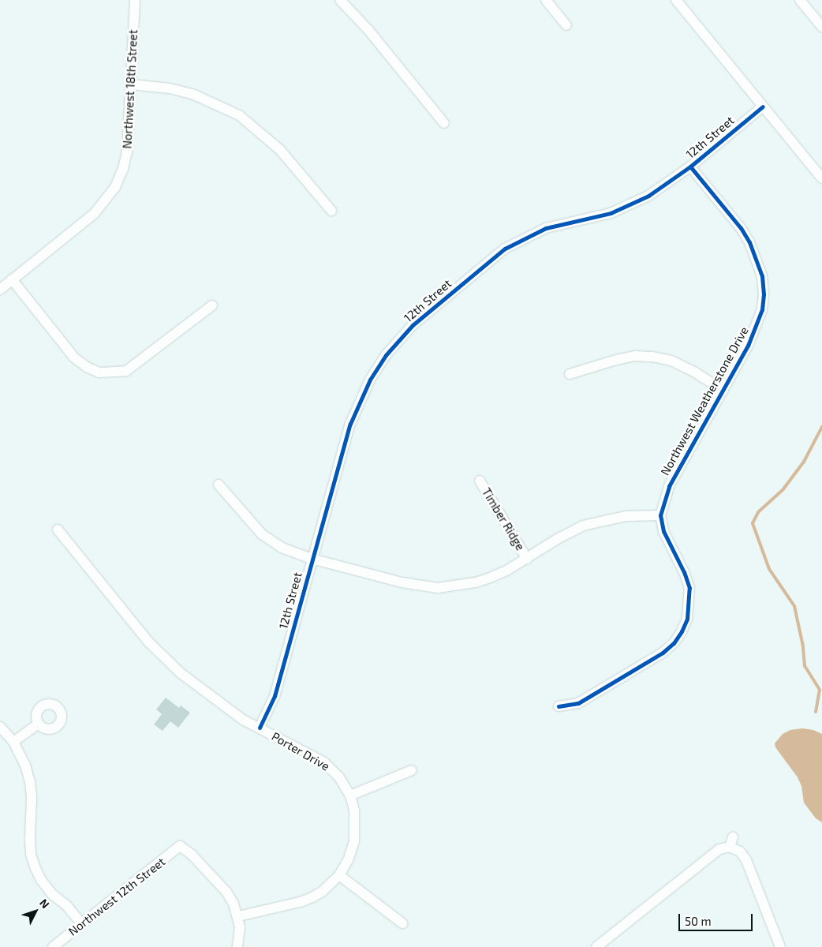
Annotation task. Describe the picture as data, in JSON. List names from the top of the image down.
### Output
{
  "streets": {
    "street": [
      "Northwest 18th Street",
      "12th Street",
      "Northwest Weatherstone Drive",
      "Timber Ridge",
      "Porter Drive",
      "Northwest 12th Street"
    ]
  },
  "crossings": [
    ["12th Street", "Northwest Weatherstone Drive"],
    ["12th Street", "Porter Drive"],
    ["Porter Drive", "Northwest 12th Street"]
  ],
  "scale_bar": "50 m",
  "north": "top right"
}
